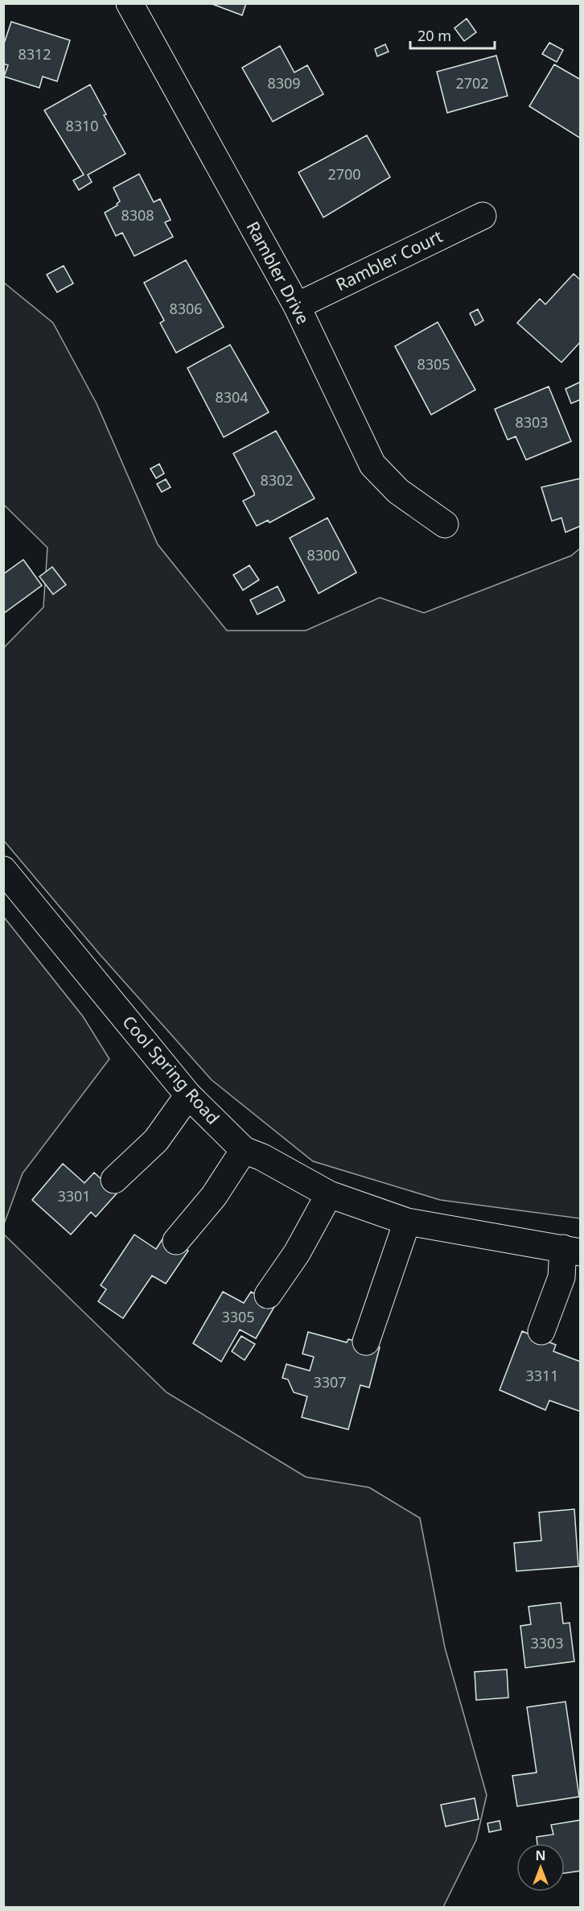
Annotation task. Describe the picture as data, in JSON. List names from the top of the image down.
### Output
{
  "streets": {
    "street": ["Rambler Court", "Rambler Drive", "Cool Spring Road"]
  },
  "crossings": [
    ["Rambler Court", "Rambler Drive"]
  ],
  "house_numbers": [
    "8312",
    "8309",
    "2702",
    "8310",
    "2700",
    "8308",
    "8306",
    "8305",
    "8304",
    "8303",
    "8302",
    "8300",
    "3301",
    "3305",
    "3311",
    "3307",
    "3303"
  ],
  "scale_bar": "20 m",
  "north": "top"
}
